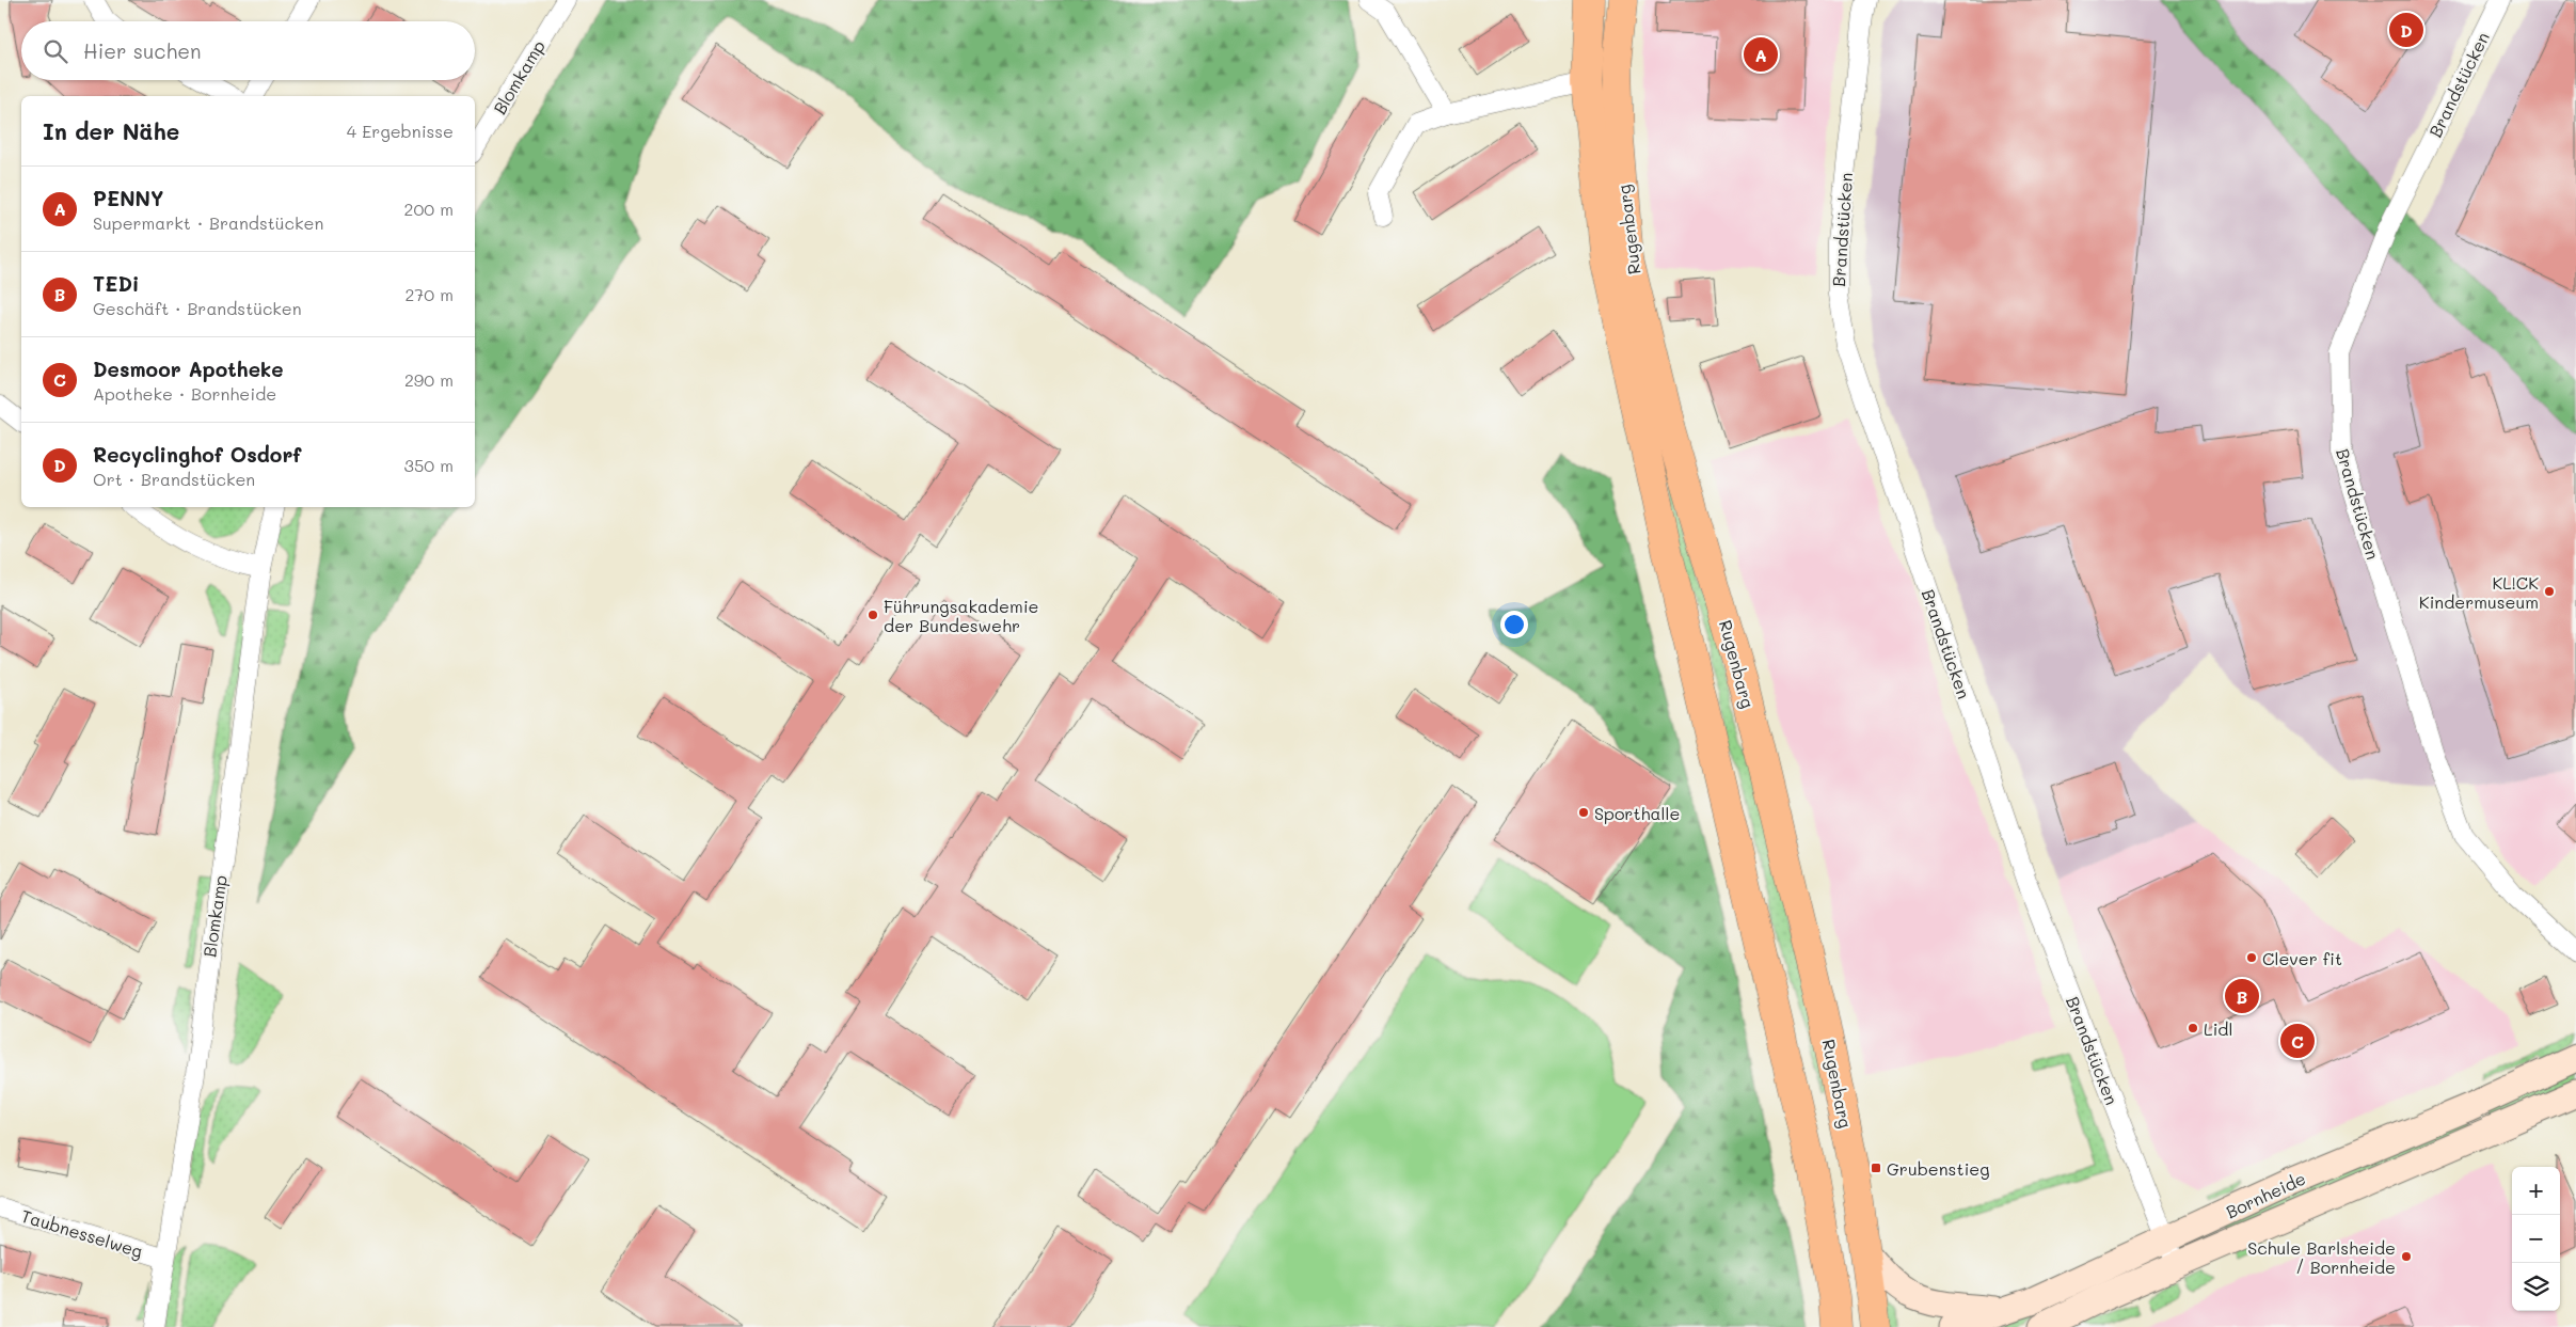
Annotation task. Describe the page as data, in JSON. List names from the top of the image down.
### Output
{
  "streets": {
    "main road": ["Rugenbarg"],
    "street": [
      "Blomkamp",
      "Brandstücken",
      "Bornheide",
      "Taubnesselweg"
    ]
  },
  "crossings": [
    ["Blomkamp", "Taubnesselweg"],
    ["Brandstücken", "Bornheide"]
  ],
  "places": {
    "other": [
      "KL!CK Kindermuseum",
      "Führungsakademie der Bundeswehr",
      "Sporthalle",
      "Clever fit",
      "Lidl",
      "Schule Barlsheide / Bornheide"
    ],
    "transit": ["Grubenstieg"]
  },
  "page": {
    "pins": [
      "D",
      "A",
      "B",
      "C"
    ],
    "search": "Hier suchen",
    "heading": ["In der Nähe", "4 Ergebnisse"],
    "list": [
      {
        "mark": "A",
        "name": "PENNY",
        "note": "Supermarkt · Brandstücken",
        "value": "200 m"
      },
      {
        "mark": "B",
        "name": "TEDi",
        "note": "Geschäft · Brandstücken",
        "value": "270 m"
      },
      {
        "mark": "C",
        "name": "Desmoor Apotheke",
        "note": "Apotheke · Bornheide",
        "value": "290 m"
      },
      {
        "mark": "D",
        "name": "Recyclinghof Osdorf",
        "note": "Ort · Brandstücken",
        "value": "350 m"
      }
    ],
    "map_buttons": ["+", "−"]
  }
}
